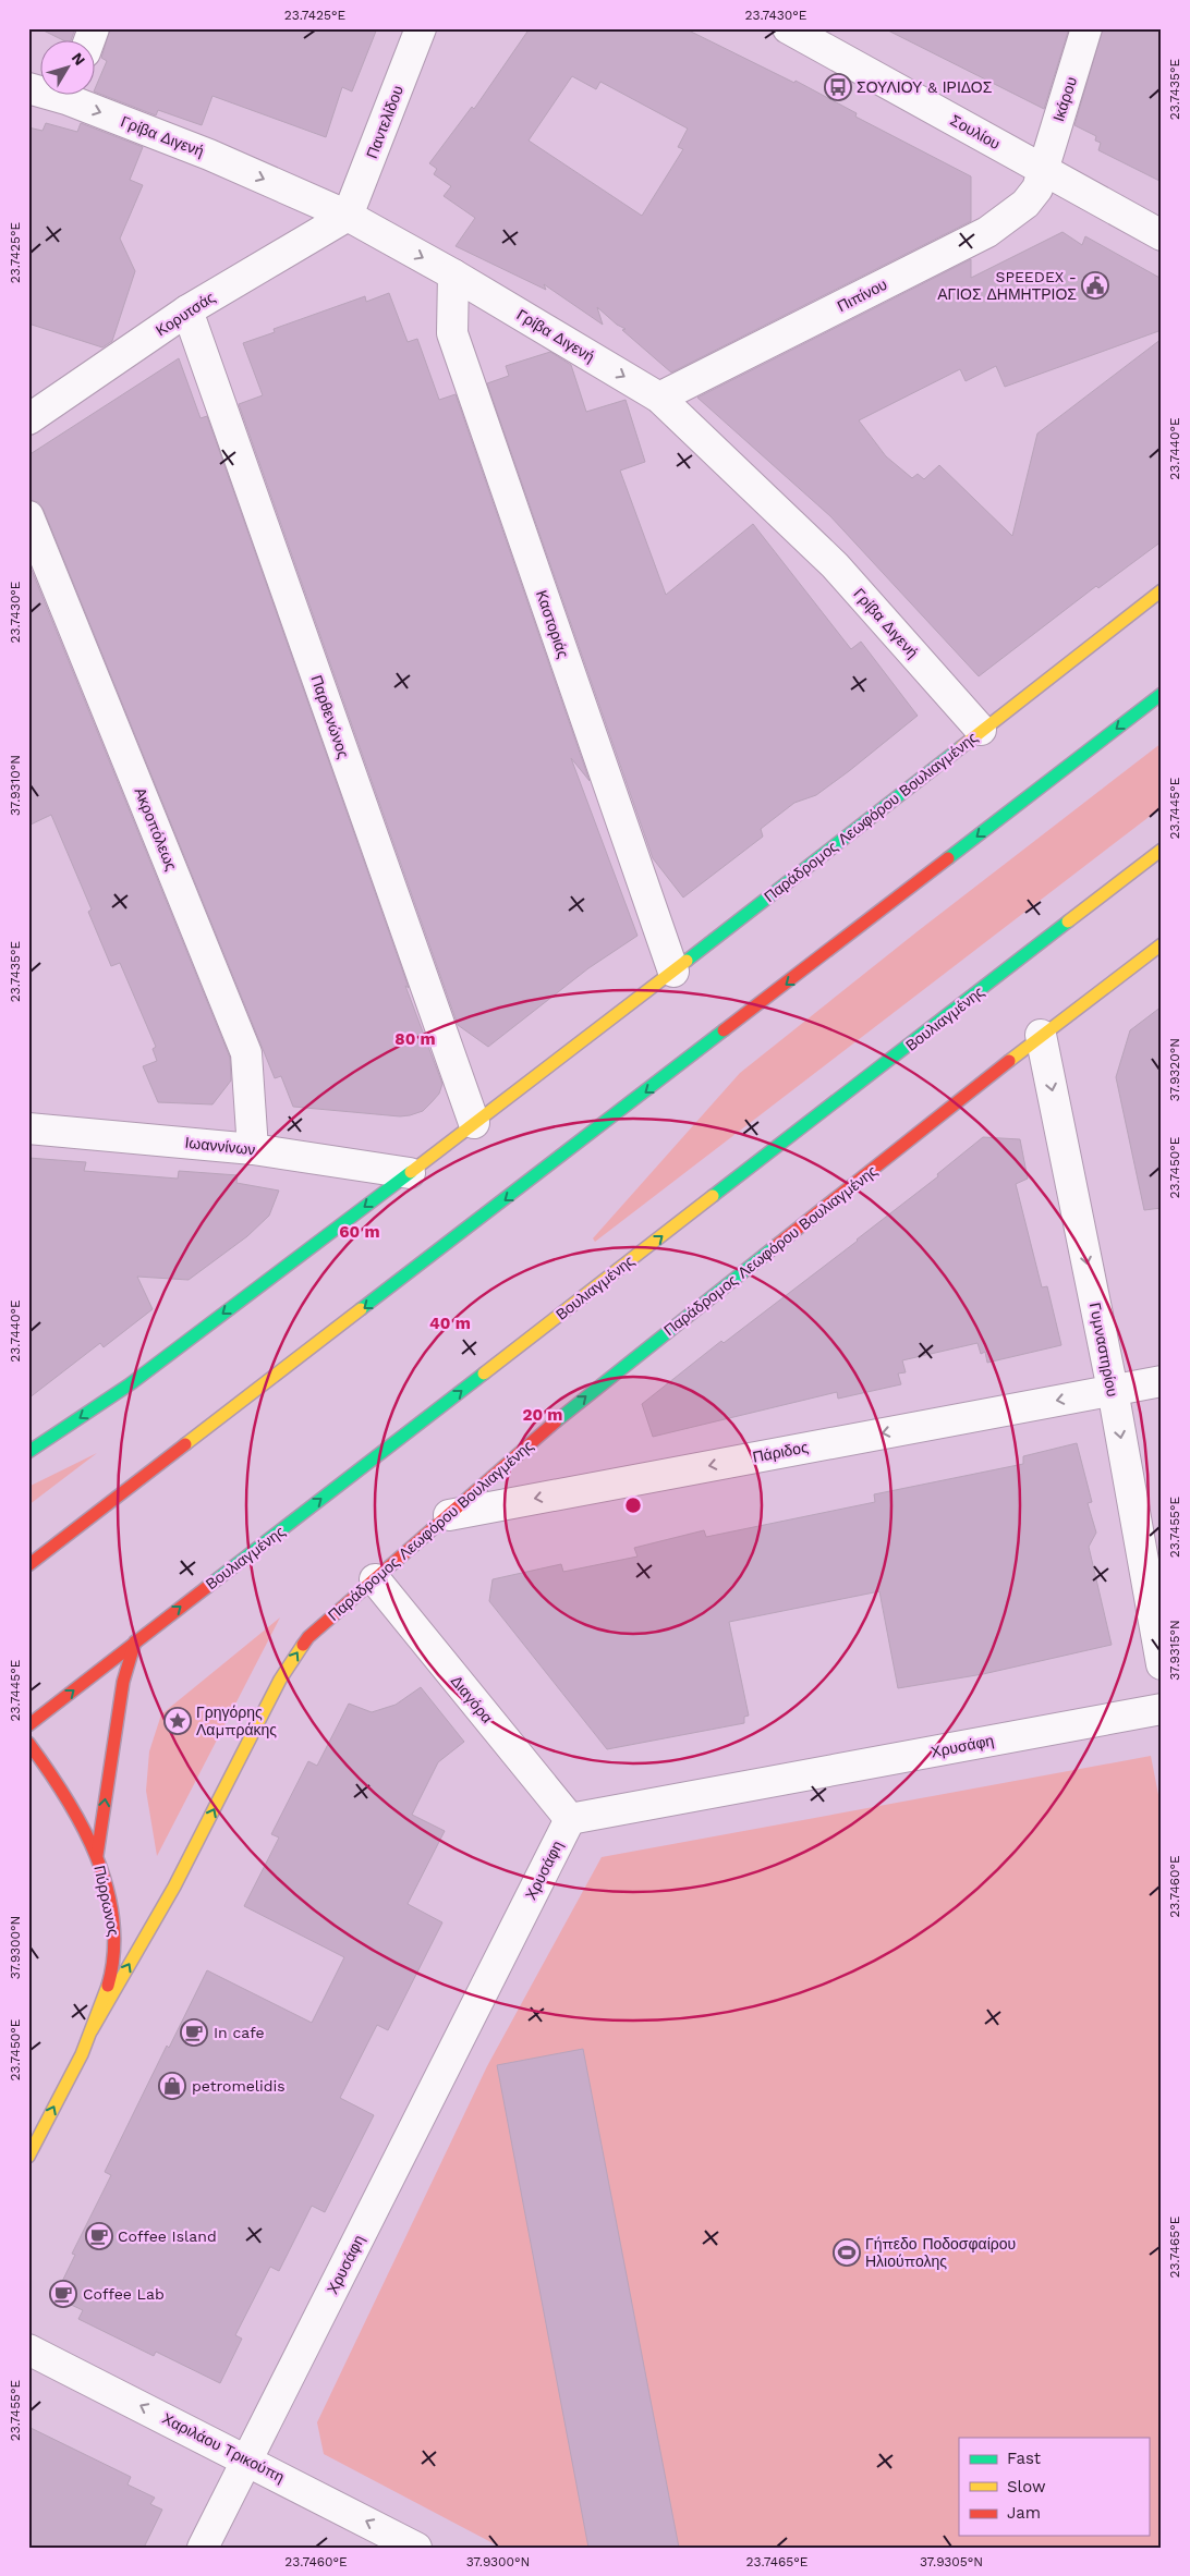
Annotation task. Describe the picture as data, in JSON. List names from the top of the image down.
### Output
{
  "streets": {
    "street": [
      "Ικάρου",
      "Παντελίδου",
      "Σουλίου",
      "Γρίβα Διγενή",
      "Πιπίνου",
      "Κορυτσάς",
      "Καστοριάς",
      "Παρθενώνος",
      "Παράδρομος Λεωφόρου Βουλιαγμένης",
      "Ακροπόλεως",
      "Βουλιαγμένης",
      "Ιωαννίνων",
      "Γυμναστηρίου",
      "Πάριδος",
      "Διαγόρα",
      "Χρυσάφη",
      "Πύρρωνος",
      "Χαριλάου Τρικούπη"
    ]
  },
  "crossings": [
    ["Ικάρου", "Σουλίου"],
    ["Ικάρου", "Πιπίνου"],
    ["Παντελίδου", "Γρίβα Διγενή"],
    ["Παντελίδου", "Κορυτσάς"],
    ["Σουλίου", "Πιπίνου"],
    ["Γρίβα Διγενή", "Πιπίνου"],
    ["Γρίβα Διγενή", "Κορυτσάς"],
    ["Γρίβα Διγενή", "Καστοριάς"],
    ["Γρίβα Διγενή", "Παράδρομος Λεωφόρου Βουλιαγμένης"],
    ["Κορυτσάς", "Παρθενώνος"],
    ["Καστοριάς", "Παράδρομος Λεωφόρου Βουλιαγμένης"],
    ["Παρθενώνος", "Παράδρομος Λεωφόρου Βουλιαγμένης"],
    ["Παράδρομος Λεωφόρου Βουλιαγμένης", "Ιωαννίνων"],
    ["Παράδρομος Λεωφόρου Βουλιαγμένης", "Γυμναστηρίου"],
    ["Παράδρομος Λεωφόρου Βουλιαγμένης", "Πάριδος"],
    ["Παράδρομος Λεωφόρου Βουλιαγμένης", "Διαγόρα"],
    ["Παράδρομος Λεωφόρου Βουλιαγμένης", "Πύρρωνος"],
    ["Ακροπόλεως", "Ιωαννίνων"],
    ["Γυμναστηρίου", "Πάριδος"],
    ["Διαγόρα", "Χρυσάφη"],
    ["Χρυσάφη", "Χαριλάου Τρικούπη"]
  ],
  "one_way": [
    "Γρίβα Διγενή",
    "Βουλιαγμένης",
    "Γυμναστηρίου",
    "Πάριδος",
    "Χαριλάου Τρικούπη"
  ],
  "places": {
    "bus stop": ["ΣΟΥΛΙΟΥ & ΙΡΙΔΟΣ"],
    "public building": ["SPEEDEX - ΑΓΙΟΣ ΔΗΜΗΤΡΙΟΣ"],
    "place": ["Γρηγόρης Λαμπράκης"],
    "cafe": ["In cafe", "Coffee Island", "Coffee Lab"],
    "shop": ["petromelidis"],
    "sports": ["Γήπεδο Ποδοσφαίρου Ηλιούπολης"]
  },
  "legend": ["Fast", "Slow", "Jam"],
  "north": "top right",
  "coordinates": [
    "23.7425°E",
    "23.7430°E",
    "23.7435°E",
    "23.7440°E",
    "37.9310°N",
    "23.7445°E",
    "37.9320°N",
    "23.7450°E",
    "23.7455°E",
    "37.9315°N",
    "23.7460°E",
    "37.9300°N",
    "23.7465°E",
    "37.9305°N"
  ],
  "rings": [
    "80 m",
    "60 m",
    "40 m",
    "20 m"
  ]
}
